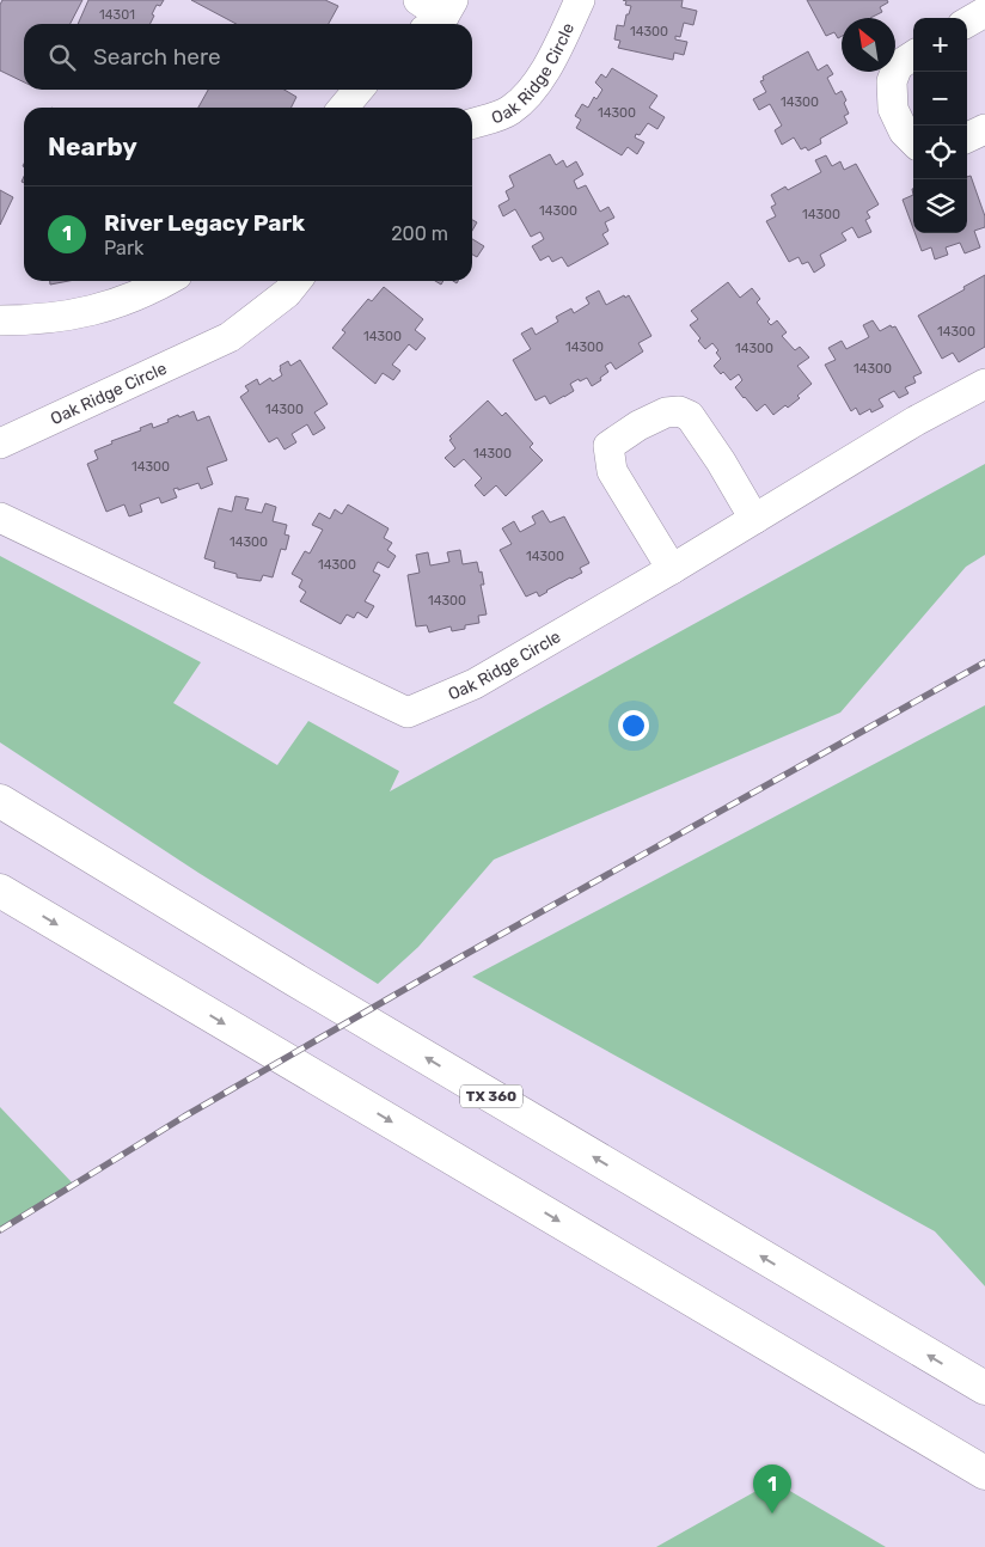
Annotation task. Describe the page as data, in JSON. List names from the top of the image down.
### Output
{
  "streets": {
    "highway": ["TX 360"],
    "street": ["Oak Ridge Circle"]
  },
  "house_numbers": [
    "14301",
    "14300",
    "14300",
    "14300",
    "14300",
    "14300",
    "14300",
    "14300",
    "14300",
    "14300",
    "14300",
    "14300",
    "14300",
    "14300",
    "14300",
    "14300",
    "14300",
    "14300"
  ],
  "north": "top left",
  "page": {
    "map_buttons": ["+", "−"],
    "search": "Search here",
    "heading": "Nearby",
    "list": [
      {
        "mark": "1",
        "name": "River Legacy Park",
        "note": "Park",
        "value": "200 m"
      }
    ],
    "pins": "1"
  }
}
